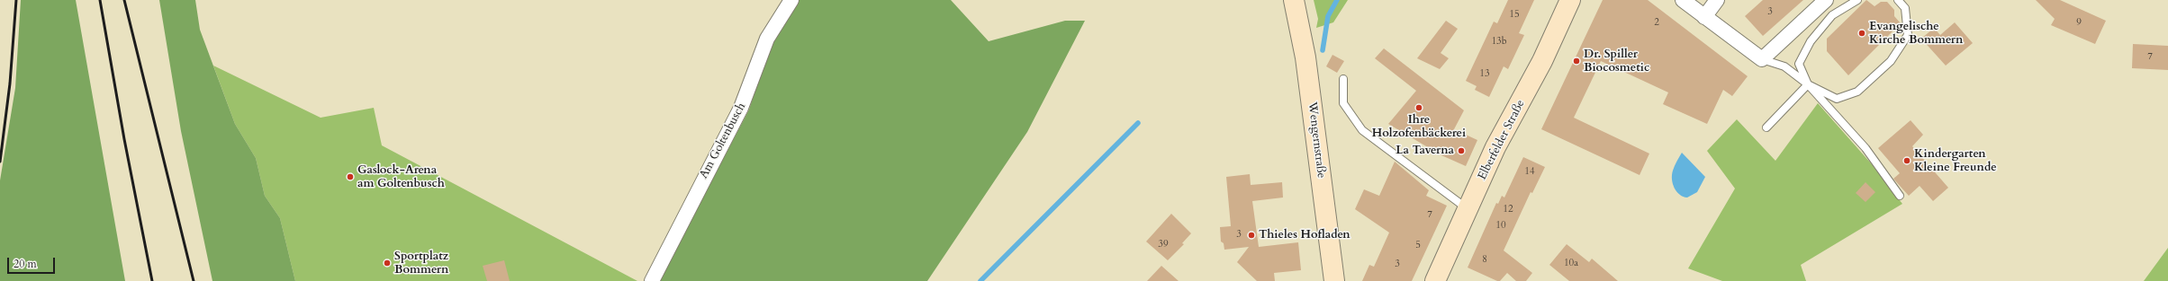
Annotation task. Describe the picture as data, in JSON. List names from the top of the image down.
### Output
{
  "streets": {
    "main road": ["Wengernstraße", "Elberfelder Straße"],
    "street": ["Am Goltenbusch"]
  },
  "places": [
    "Evangelische Kirche Bommern",
    "Dr. Spiller Biocosmetic",
    "Ihre Holzofenbäckerei",
    "La Taverna",
    "Kindergarten Kleine Freunde",
    "Gaslock-Arena am Goltenbusch",
    "Thieles Hofladen",
    "Sportplatz Bommern"
  ],
  "house_numbers": [
    "3",
    "15",
    "2",
    "9",
    "13b",
    "7",
    "13",
    "14",
    "12",
    "7",
    "10",
    "3",
    "39",
    "5",
    "8",
    "10a",
    "3"
  ],
  "scale_bar": "20 m"
}
